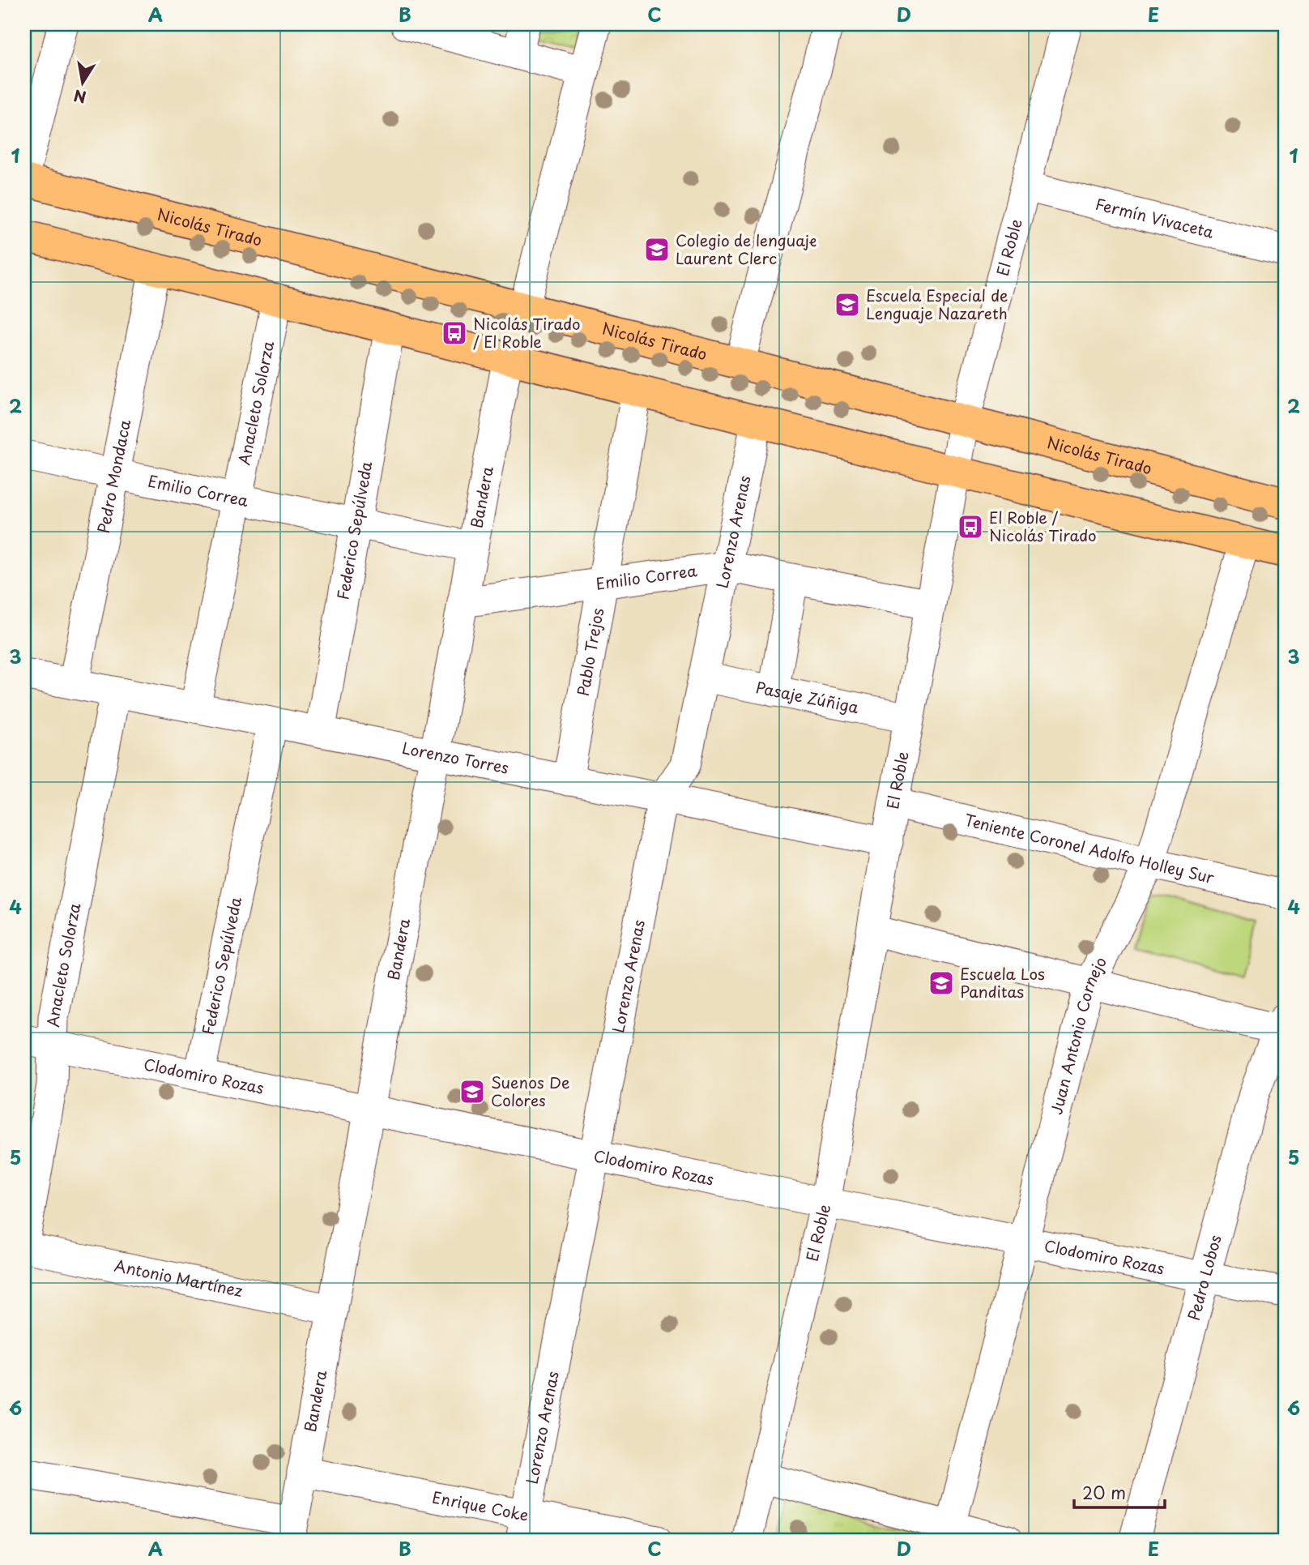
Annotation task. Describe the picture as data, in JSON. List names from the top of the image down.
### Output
{
  "streets": {
    "main road": ["Nicolás Tirado"],
    "street": [
      "Fermín Vivaceta",
      "El Roble",
      "Anacleto Solorza",
      "Pedro Mondaca",
      "Emilio Correa",
      "Bandera",
      "Federico Sepúlveda",
      "Lorenzo Arenas",
      "Pablo Trejos",
      "Pasaje Zúñiga",
      "Lorenzo Torres",
      "Teniente Coronel Adolfo Holley Sur",
      "Juan Antonio Cornejo",
      "Clodomiro Rozas",
      "Pedro Lobos",
      "Antonio Martínez",
      "Enrique Coke"
    ]
  },
  "crossings": [
    ["Fermín Vivaceta", "El Roble"],
    ["Nicolás Tirado", "El Roble"],
    ["El Roble", "Emilio Correa"],
    ["El Roble", "Pasaje Zúñiga"],
    ["El Roble", "Lorenzo Torres"],
    ["El Roble", "Teniente Coronel Adolfo Holley Sur"],
    ["El Roble", "Clodomiro Rozas"],
    ["Anacleto Solorza", "Emilio Correa"],
    ["Anacleto Solorza", "Lorenzo Torres"],
    ["Anacleto Solorza", "Clodomiro Rozas"],
    ["Pedro Mondaca", "Emilio Correa"],
    ["Pedro Mondaca", "Lorenzo Torres"],
    ["Emilio Correa", "Bandera"],
    ["Emilio Correa", "Federico Sepúlveda"],
    ["Emilio Correa", "Lorenzo Arenas"],
    ["Emilio Correa", "Pablo Trejos"],
    ["Bandera", "Lorenzo Torres"],
    ["Bandera", "Clodomiro Rozas"],
    ["Bandera", "Antonio Martínez"],
    ["Bandera", "Enrique Coke"],
    ["Federico Sepúlveda", "Lorenzo Torres"],
    ["Federico Sepúlveda", "Clodomiro Rozas"],
    ["Lorenzo Arenas", "Pasaje Zúñiga"],
    ["Lorenzo Arenas", "Lorenzo Torres"],
    ["Lorenzo Arenas", "Clodomiro Rozas"],
    ["Lorenzo Arenas", "Enrique Coke"],
    ["Pablo Trejos", "Lorenzo Torres"],
    ["Teniente Coronel Adolfo Holley Sur", "Juan Antonio Cornejo"],
    ["Juan Antonio Cornejo", "Clodomiro Rozas"],
    ["Clodomiro Rozas", "Pedro Lobos"]
  ],
  "places": {
    "school or university": [
      "Colegio de lenguaje Laurent Clerc",
      "Escuela Especial de Lenguaje Nazareth",
      "Escuela Los Panditas",
      "Suenos De Colores"
    ],
    "bus stop": ["Nicolás Tirado / El Roble", "El Roble / Nicolás Tirado"]
  },
  "scale_bar": "20 m",
  "north": "bottom",
  "grid": {
    "columns": [
      "A",
      "B",
      "C",
      "D",
      "E"
    ],
    "rows": [
      "1",
      "2",
      "3",
      "4",
      "5",
      "6"
    ]
  }
}
